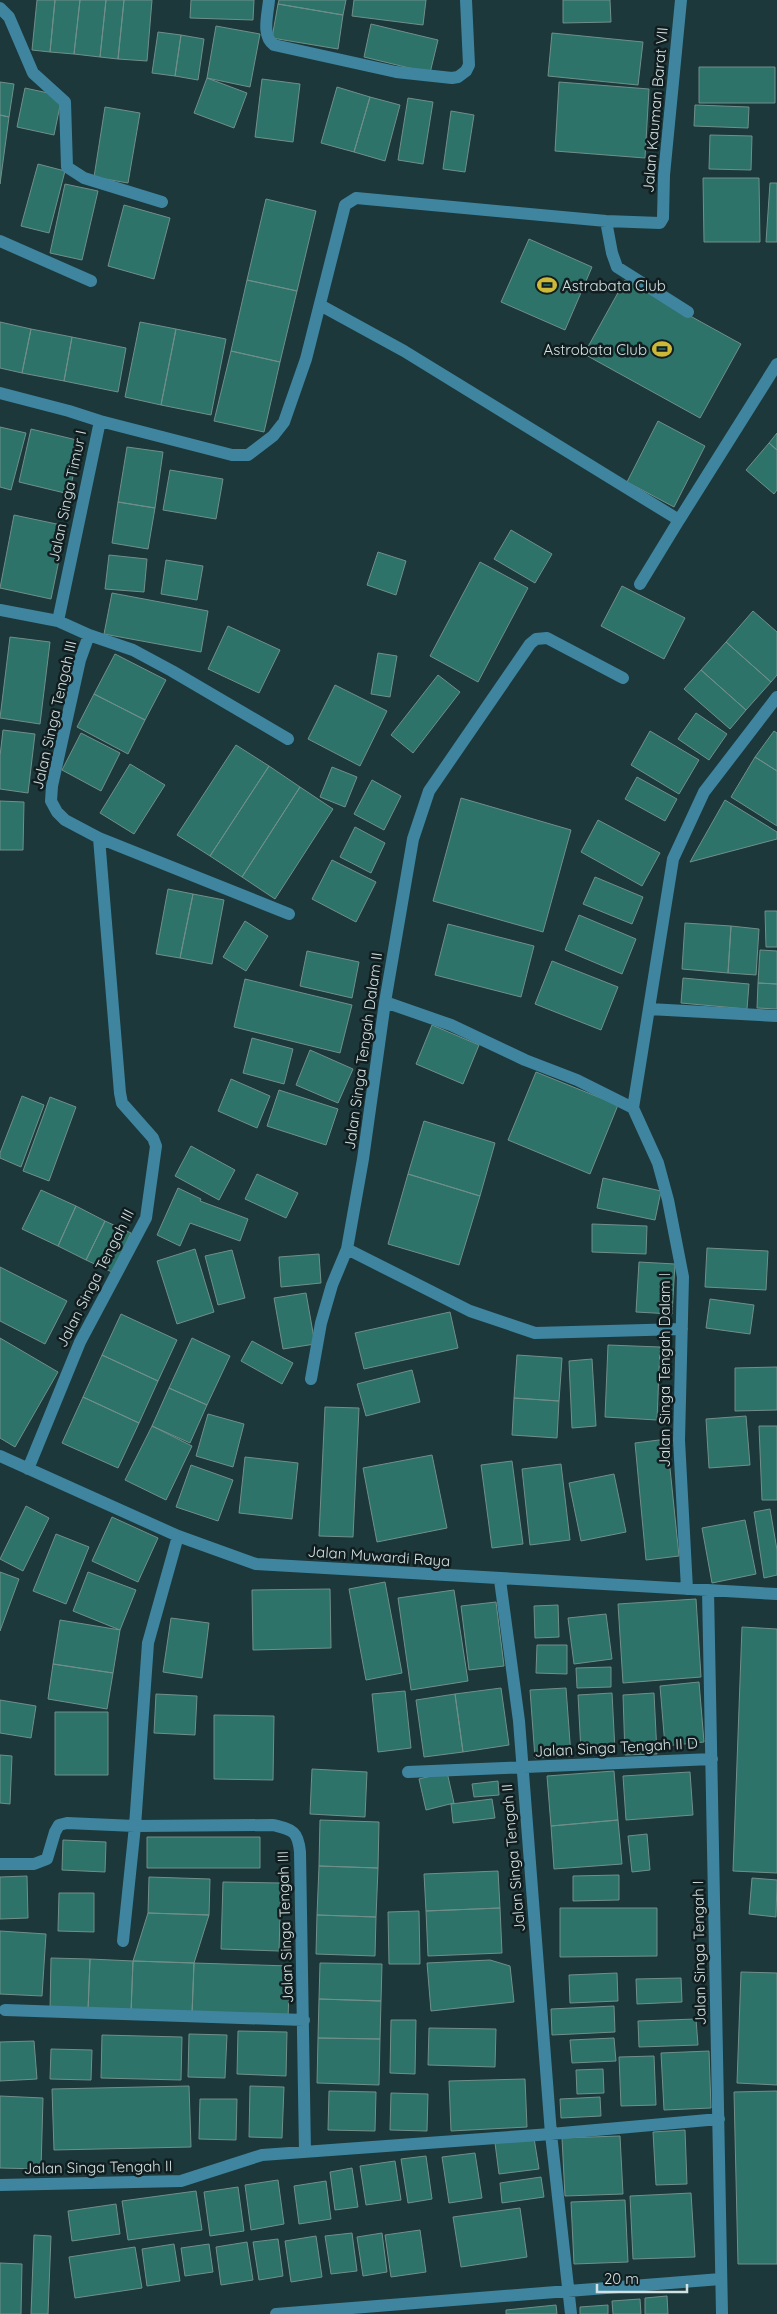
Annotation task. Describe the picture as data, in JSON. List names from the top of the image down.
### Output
{
  "streets": {
    "street": [
      "Jalan Kauman Barat VII",
      "Jalan Singa Timur I",
      "Jalan Singa Tengah III",
      "Jalan Singa Tengah Dalam II",
      "Jalan Singa Tengah Dalam I",
      "Jalan Muwardi Raya",
      "Jalan Singa Tengah II D",
      "Jalan Singa Tengah II",
      "Jalan Singa Tengah I"
    ]
  },
  "crossings": [
    ["Jalan Singa Tengah III", "Jalan Muwardi Raya"],
    ["Jalan Singa Tengah III", "Jalan Singa Tengah II"],
    ["Jalan Singa Tengah Dalam I", "Jalan Muwardi Raya"],
    ["Jalan Muwardi Raya", "Jalan Singa Tengah II"],
    ["Jalan Muwardi Raya", "Jalan Singa Tengah I"],
    ["Jalan Singa Tengah II D", "Jalan Singa Tengah II"],
    ["Jalan Singa Tengah II D", "Jalan Singa Tengah I"],
    ["Jalan Singa Tengah II", "Jalan Singa Tengah I"]
  ],
  "places": {
    "sports": ["Astrabata Club", "Astrobata Club"]
  },
  "scale_bar": "20 m"
}
